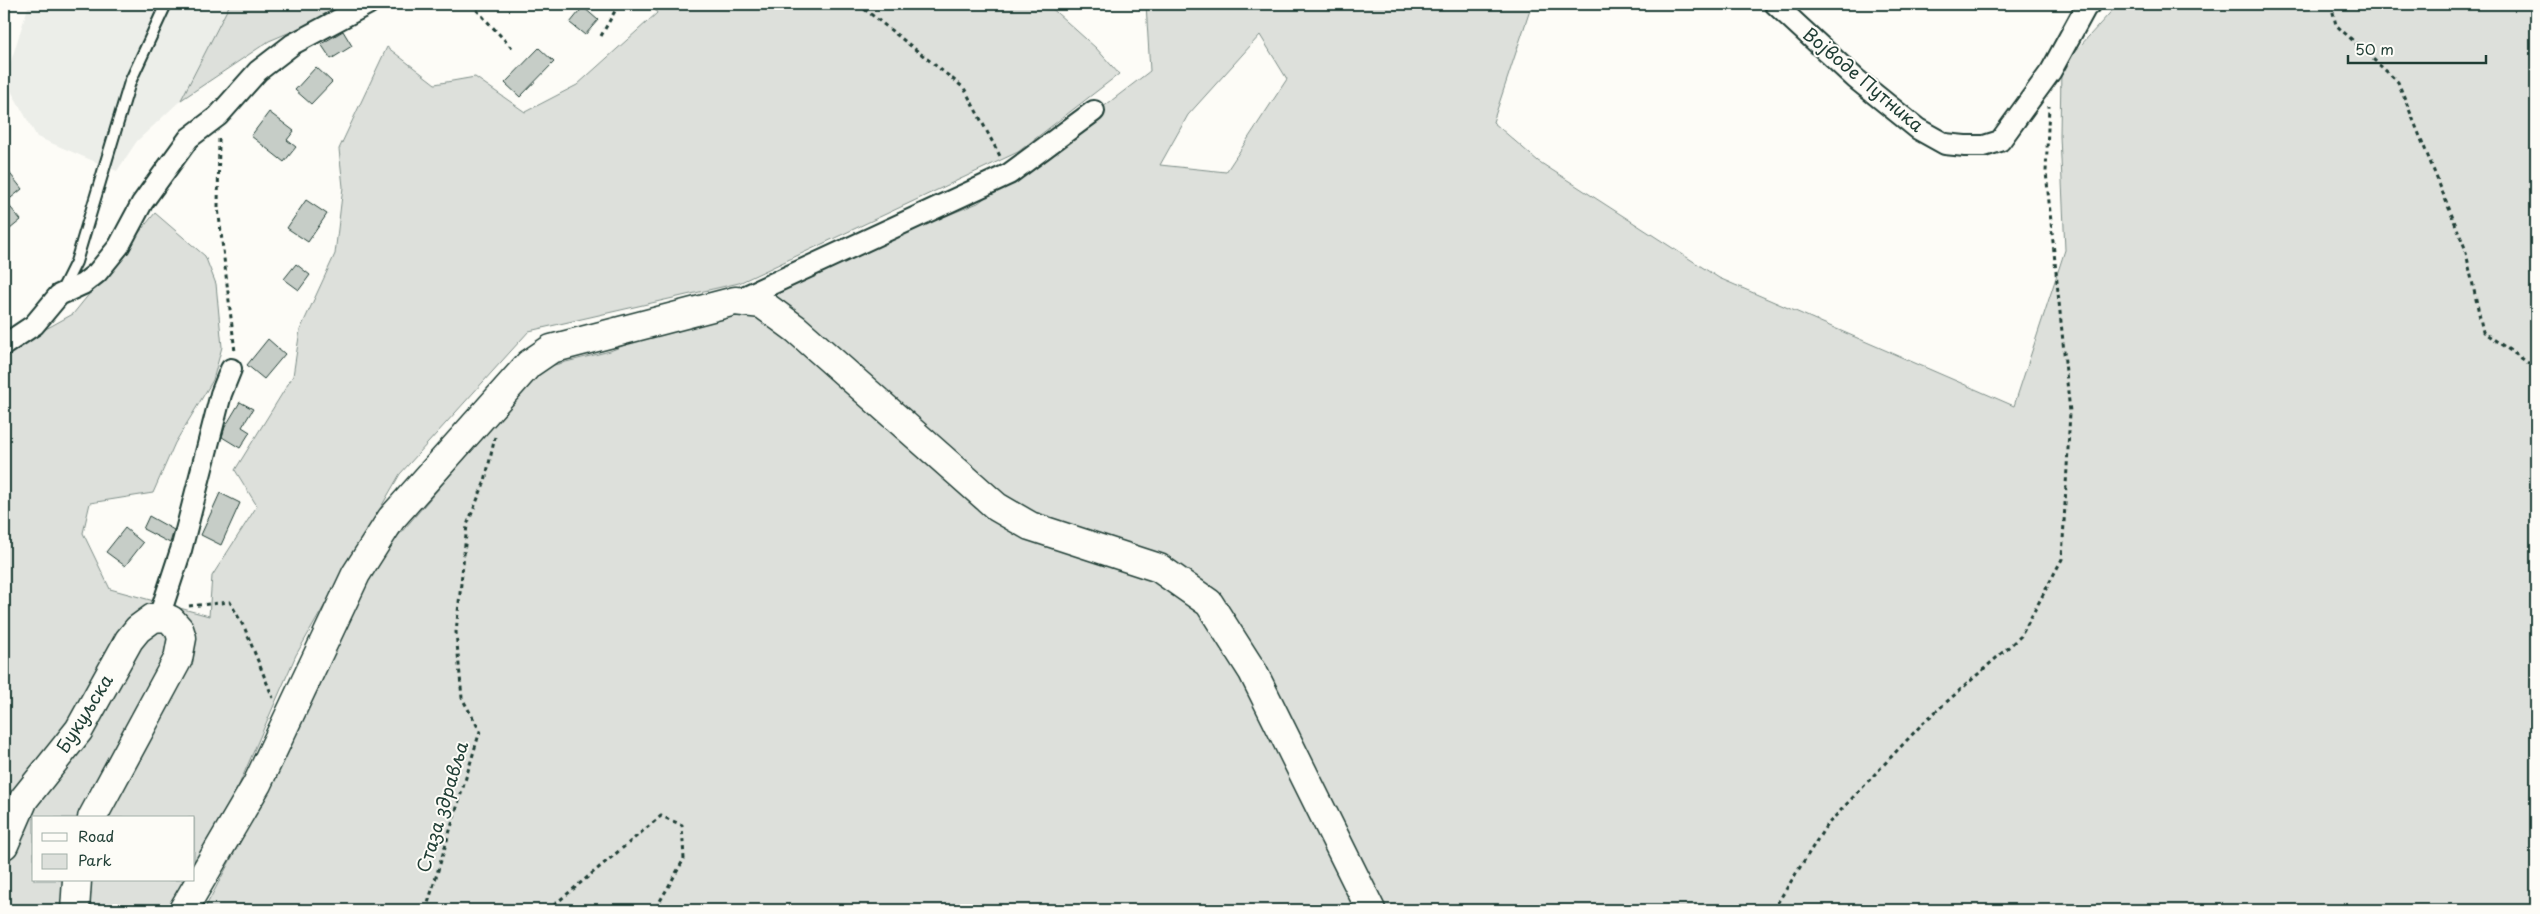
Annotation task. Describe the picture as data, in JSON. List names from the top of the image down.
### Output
{
  "streets": {
    "street": ["Војводе Путника", "Букуљска"],
    "path": ["Стаза здравља"]
  },
  "legend": ["Road", "Park"],
  "scale_bar": "50 m"
}
